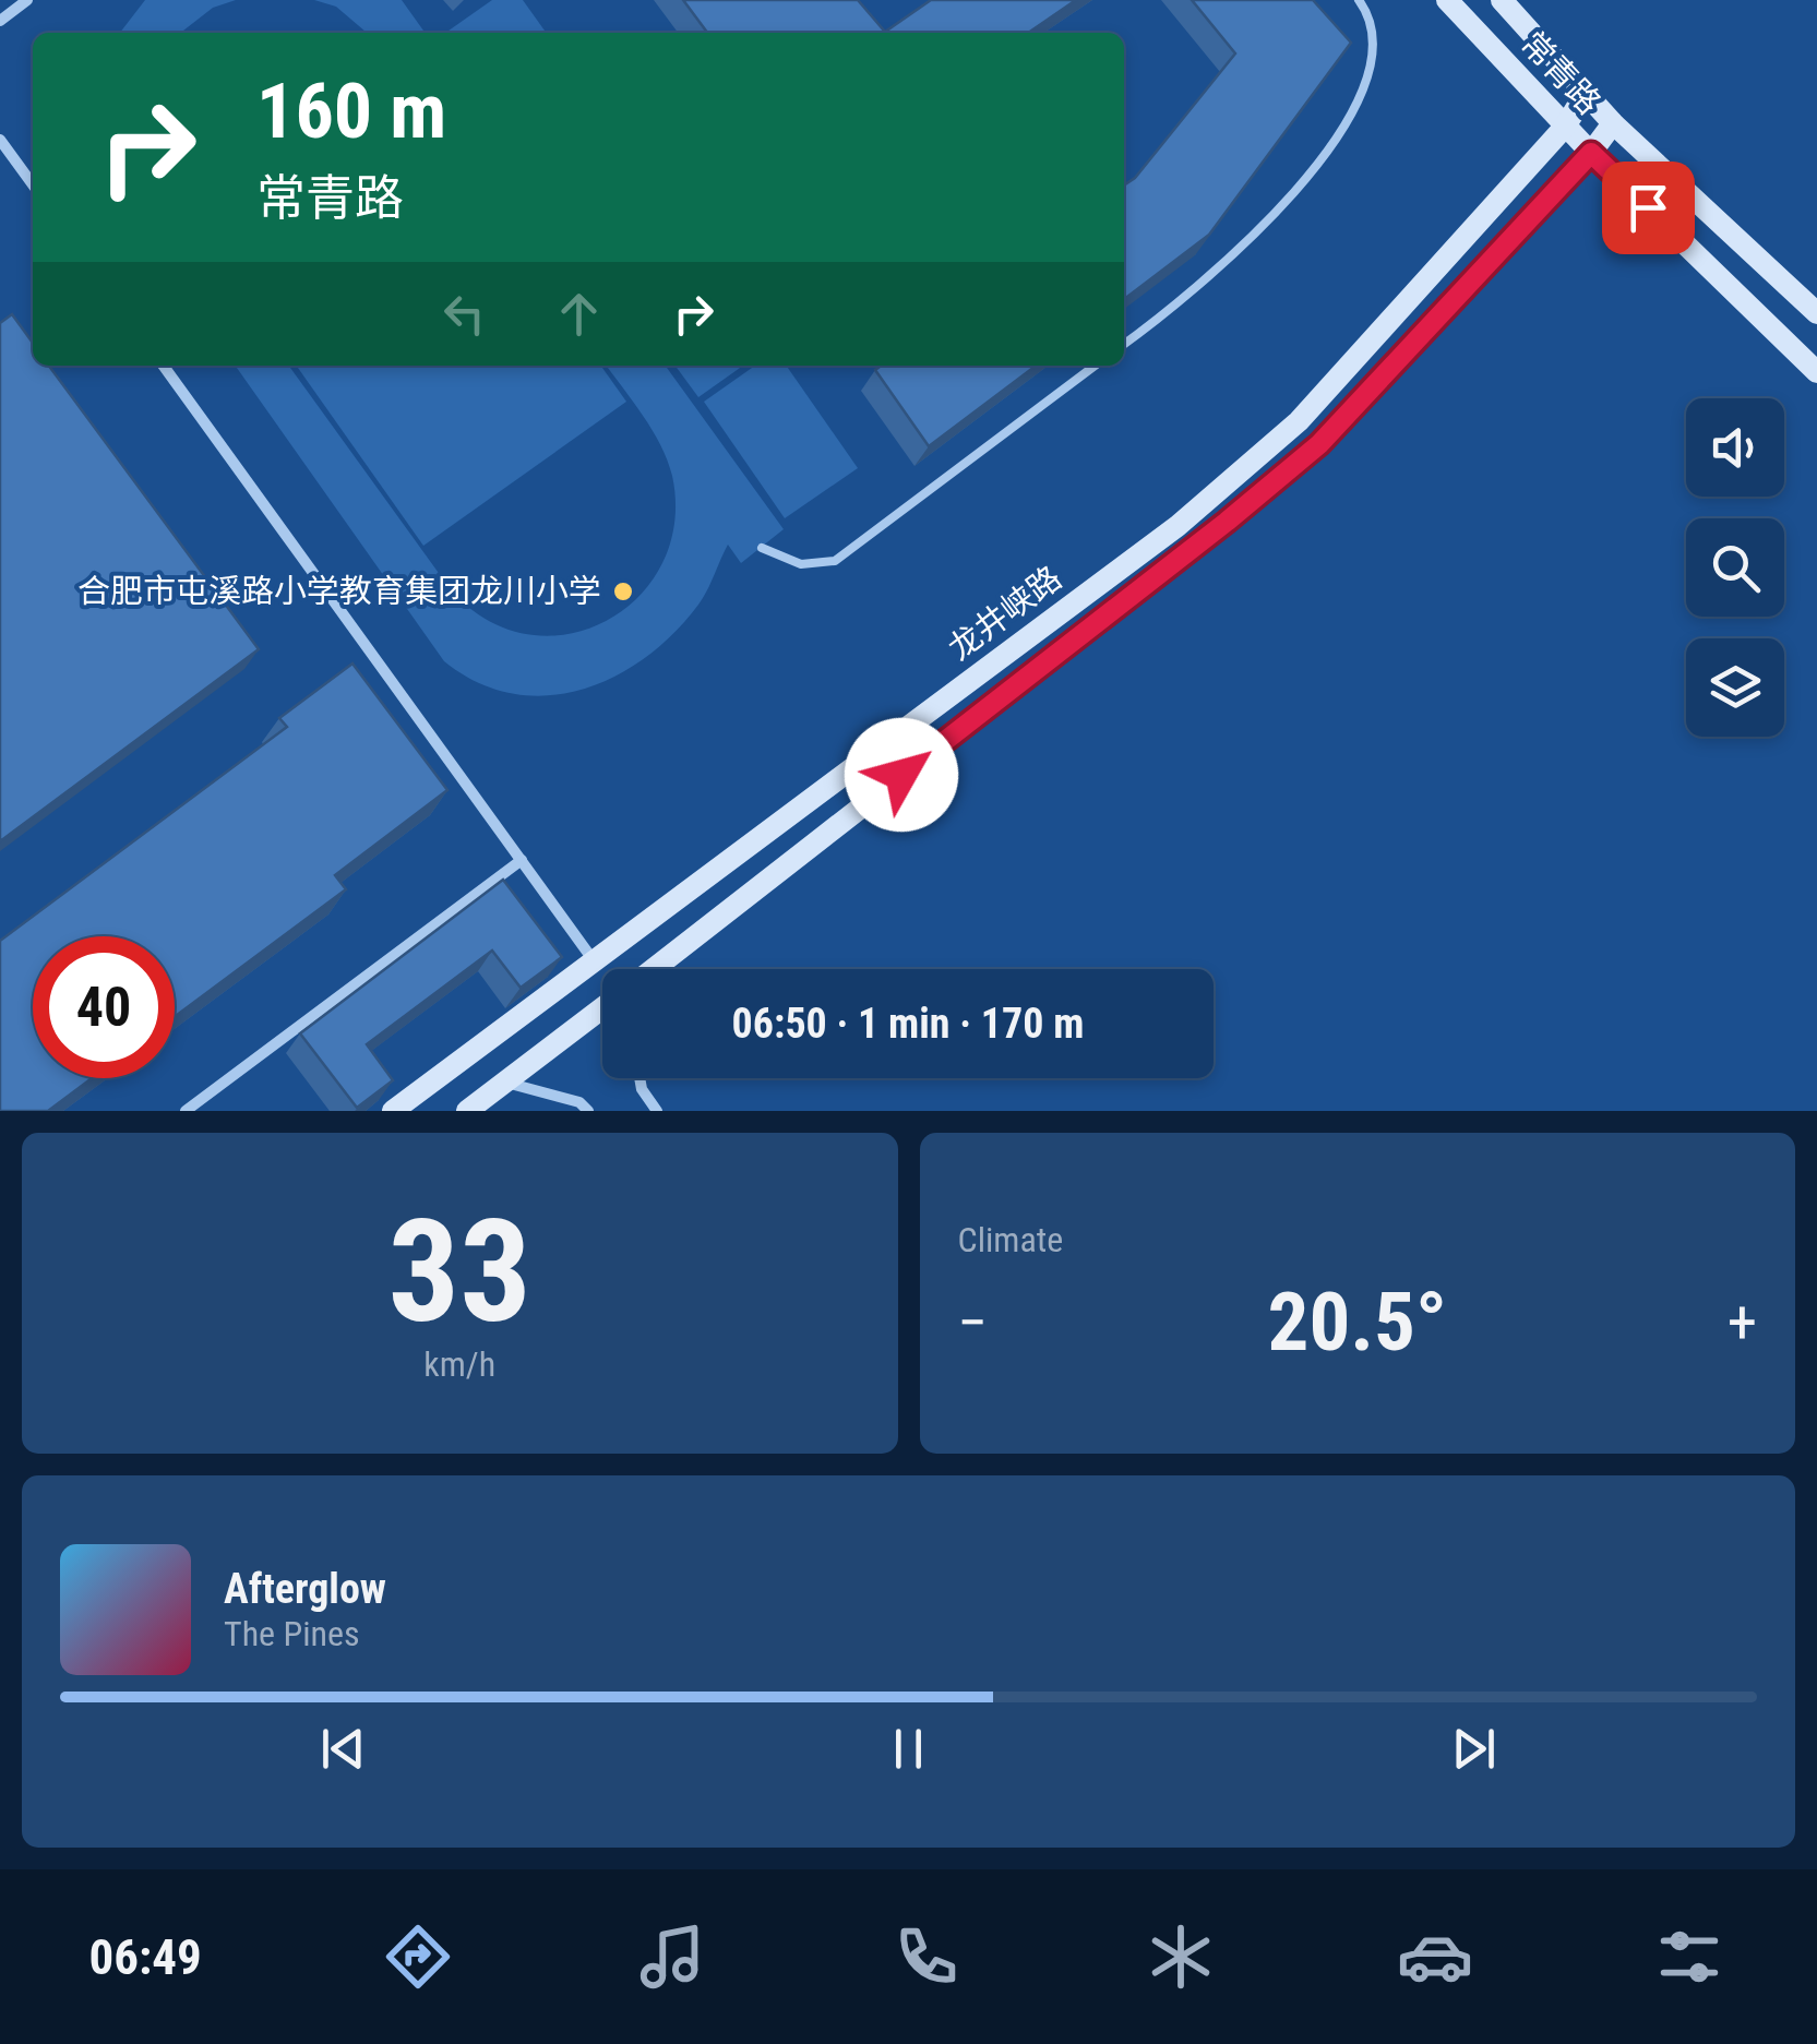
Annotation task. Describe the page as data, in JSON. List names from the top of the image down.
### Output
{
  "streets": {
    "street": ["常青路", "龙井峡路"]
  },
  "crossings": [
    ["常青路", "龙井峡路"]
  ],
  "places": ["合肥市屯溪路小学教育集团龙川小学"],
  "page": {
    "turn": ["160 m", "常青路"],
    "limit": "40",
    "trip": "06:50 · 1 min · 170 m",
    "tile": [
      ["33", "km/h"],
      "Climate"
    ],
    "heat": ["−", "20.5°", "+"],
    "song": ["Afterglow", "The Pines"],
    "tabs": "06:49"
  }
}
